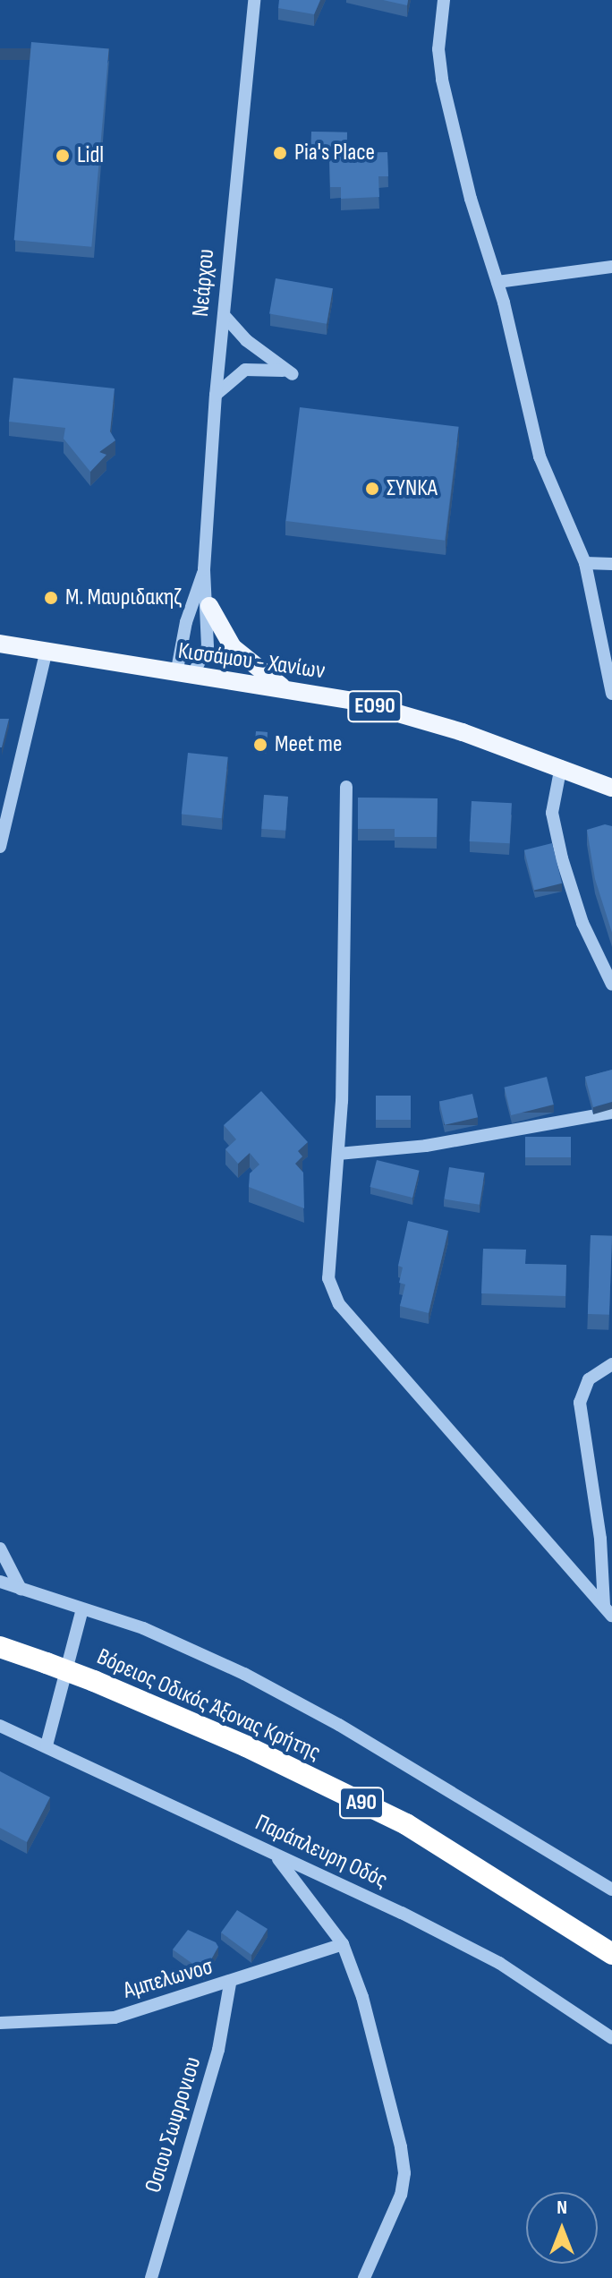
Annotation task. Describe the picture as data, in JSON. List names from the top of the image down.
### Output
{
  "streets": {
    "highway": ["Βόρειος Οδικός Άξονας Κρήτης", "Α90"],
    "main road": ["Κισσάμου - Χανίων", "ΕΟ90"],
    "street": [
      "Νεάρχου",
      "Παράπλευρη Οδός",
      "Αμπελωνοσ",
      "Οσιου Σωφρονιου"
    ]
  },
  "crossings": [
    ["Αμπελωνοσ", "Οσιου Σωφρονιου"]
  ],
  "places": [
    "Pia's Place",
    "Lidl",
    "ΣΥΝΚΑ",
    "Μ. Μαυριδακηζ",
    "Meet me"
  ],
  "north": "top"
}
